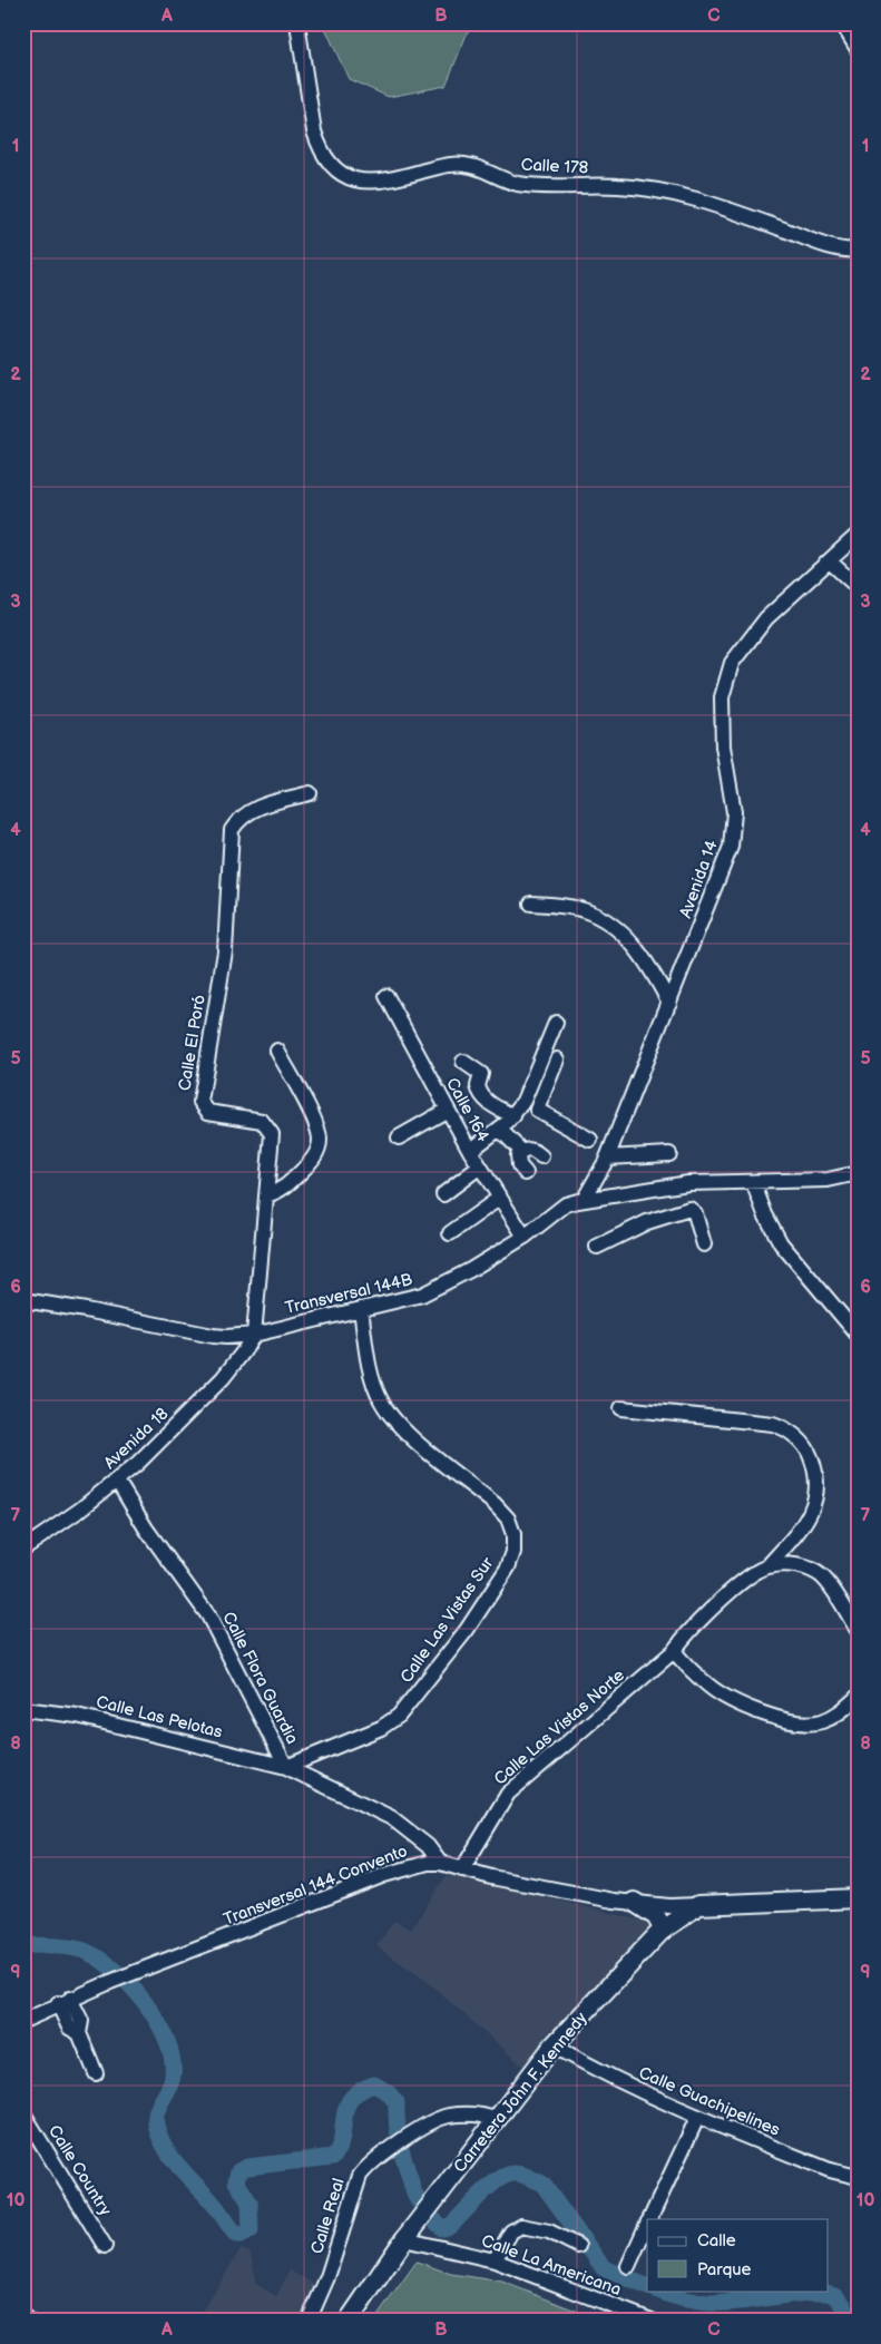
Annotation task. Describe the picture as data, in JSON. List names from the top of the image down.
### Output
{
  "streets": {
    "main road": ["Carretera John F. Kennedy"],
    "street": [
      "Calle 178",
      "Avenida 14",
      "Calle El Poró",
      "Calle 164",
      "Transversal 144B",
      "Avenida 18",
      "Calle Las Vistas Sur",
      "Calle Flora Guardia",
      "Calle Las Pelotas",
      "Calle Las Vistas Norte",
      "Transversal 144 Convento",
      "Calle Guachipelines",
      "Calle Country",
      "Calle Real",
      "Calle La Americana"
    ]
  },
  "crossings": [
    ["Avenida 14", "Transversal 144B"],
    ["Calle El Poró", "Transversal 144B"],
    ["Calle El Poró", "Avenida 18"],
    ["Calle 164", "Transversal 144B"],
    ["Transversal 144B", "Avenida 18"],
    ["Transversal 144B", "Calle Las Vistas Sur"],
    ["Avenida 18", "Calle Flora Guardia"],
    ["Calle Las Vistas Sur", "Calle Flora Guardia"],
    ["Calle Las Vistas Sur", "Calle Las Pelotas"],
    ["Calle Flora Guardia", "Calle Las Pelotas"],
    ["Calle Flora Guardia", "Transversal 144 Convento"],
    ["Calle Las Vistas Norte", "Transversal 144 Convento"],
    ["Transversal 144 Convento", "Carretera John F. Kennedy"],
    ["Carretera John F. Kennedy", "Calle Guachipelines"],
    ["Carretera John F. Kennedy", "Calle Real"],
    ["Carretera John F. Kennedy", "Calle La Americana"]
  ],
  "legend": ["Calle", "Parque"],
  "grid": {
    "columns": ["A", "B", "C"],
    "rows": [
      "1",
      "2",
      "3",
      "4",
      "5",
      "6",
      "7",
      "8",
      "9",
      "10"
    ]
  }
}
